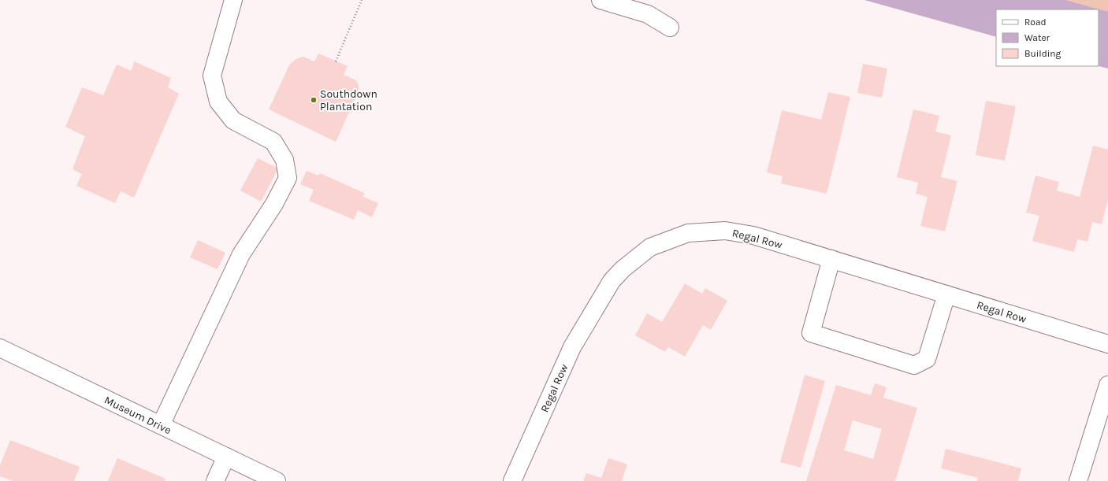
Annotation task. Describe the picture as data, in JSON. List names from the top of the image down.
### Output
{
  "streets": {
    "street": ["Regal Row", "Museum Drive"]
  },
  "places": ["Southdown Plantation"],
  "legend": ["Road", "Water", "Building"]
}
